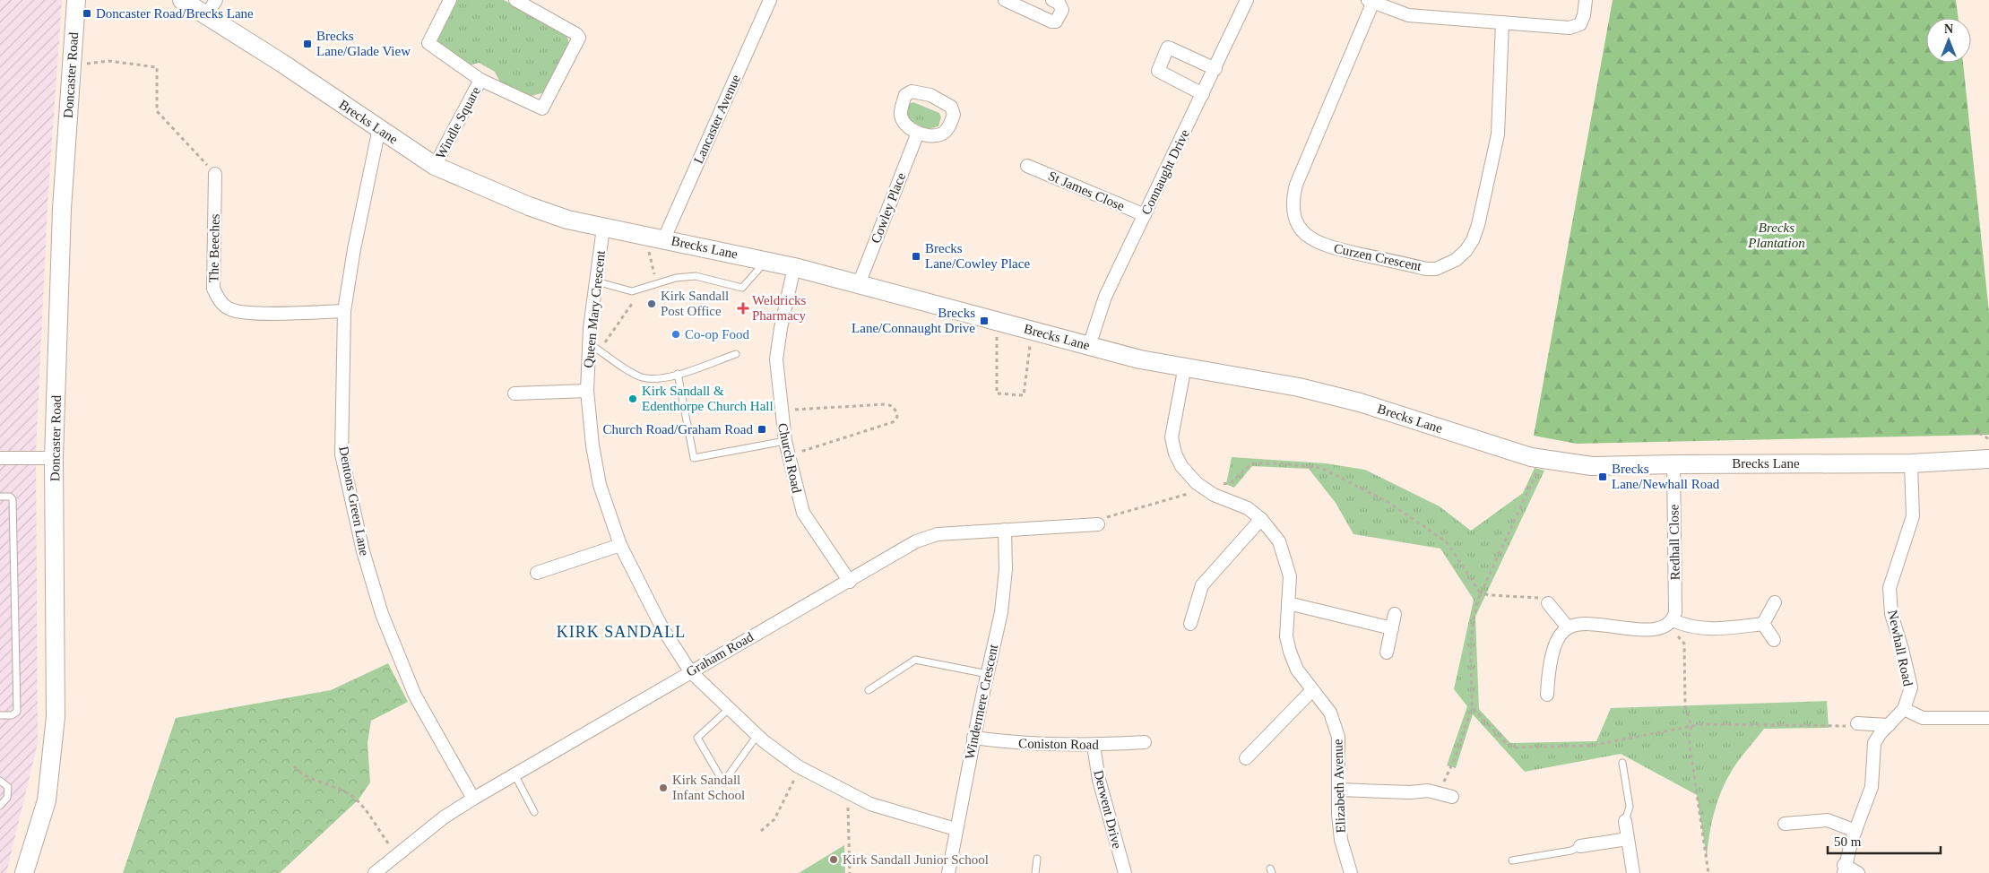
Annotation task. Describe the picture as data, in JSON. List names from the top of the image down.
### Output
{
  "streets": {
    "street": [
      "Doncaster Road",
      "Lancaster Avenue",
      "Brecks Lane",
      "Windle Square",
      "Connaught Drive",
      "St James Close",
      "Cowley Place",
      "The Beeches",
      "Curzen Crescent",
      "Queen Mary Crescent",
      "Church Road",
      "Dentons Green Lane",
      "Redhall Close",
      "Newhall Road",
      "Graham Road",
      "Windermere Crescent",
      "Coniston Road",
      "Elizabeth Avenue",
      "Derwent Drive"
    ]
  },
  "crossings": [
    ["Lancaster Avenue", "Brecks Lane"],
    ["Brecks Lane", "Windle Square"],
    ["Brecks Lane", "Connaught Drive"],
    ["Brecks Lane", "Cowley Place"],
    ["Brecks Lane", "Queen Mary Crescent"],
    ["Brecks Lane", "Church Road"],
    ["Brecks Lane", "Dentons Green Lane"],
    ["Brecks Lane", "Redhall Close"],
    ["Brecks Lane", "Newhall Road"],
    ["Brecks Lane", "Elizabeth Avenue"],
    ["Connaught Drive", "St James Close"],
    ["The Beeches", "Dentons Green Lane"],
    ["Queen Mary Crescent", "Graham Road"],
    ["Queen Mary Crescent", "Windermere Crescent"],
    ["Church Road", "Graham Road"],
    ["Dentons Green Lane", "Graham Road"],
    ["Graham Road", "Windermere Crescent"],
    ["Windermere Crescent", "Coniston Road"],
    ["Coniston Road", "Derwent Drive"]
  ],
  "districts": ["KIRK SANDALL"],
  "parks": ["Brecks Plantation"],
  "places": {
    "transit": [
      "Doncaster Road/Brecks Lane",
      "Brecks Lane/Glade View",
      "Brecks Lane/Cowley Place",
      "Brecks Lane/Connaught Drive",
      "Church Road/Graham Road",
      "Brecks Lane/Newhall Road"
    ],
    "other": [
      "Kirk Sandall Post Office",
      "Co-op Food",
      "Kirk Sandall & Edenthorpe Church Hall",
      "Kirk Sandall Infant School",
      "Kirk Sandall Junior School"
    ],
    "health": ["Weldricks Pharmacy"]
  },
  "scale_bar": "50 m",
  "north": "top"
}
